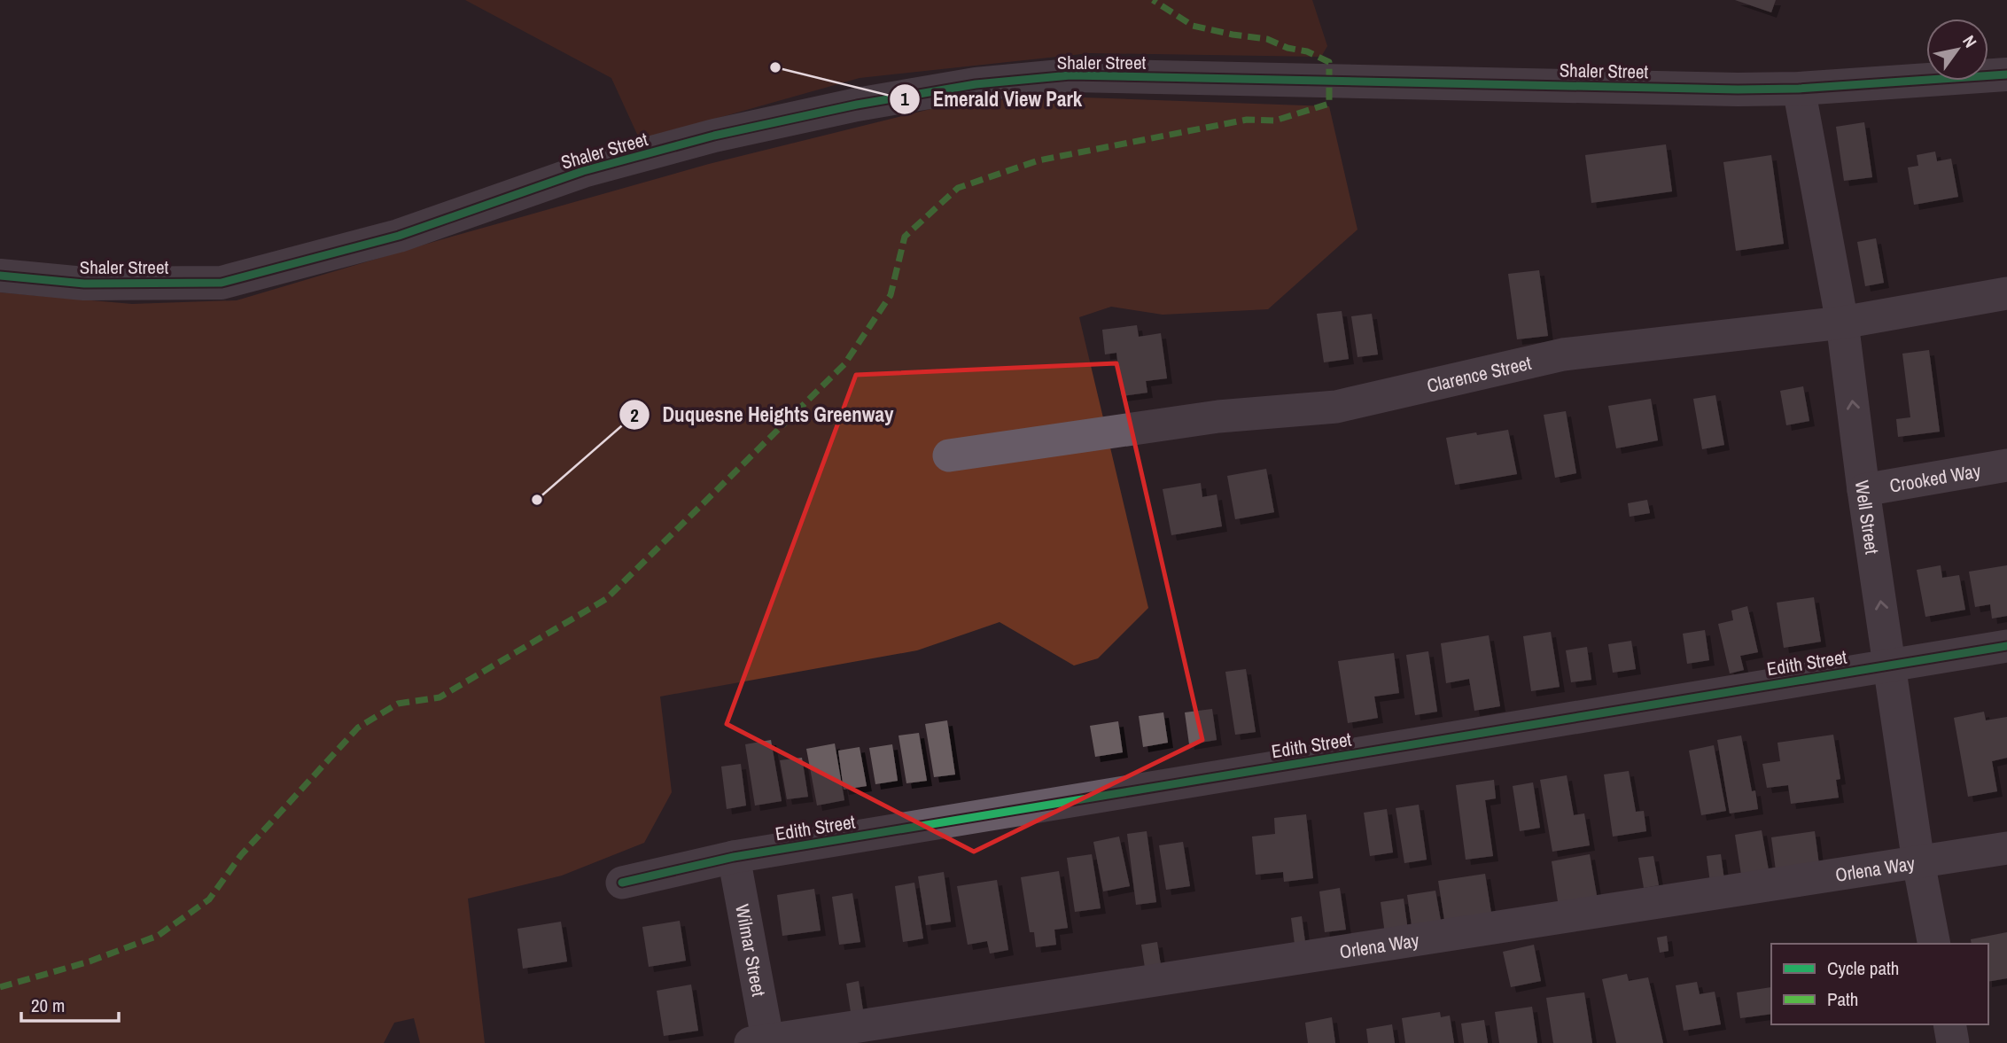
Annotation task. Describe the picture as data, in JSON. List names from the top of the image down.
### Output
{
  "streets": {
    "street": [
      "Shaler Street",
      "Clarence Street",
      "Crooked Way",
      "Well Street",
      "Edith Street",
      "Orlena Way",
      "Wilmar Street"
    ]
  },
  "crossings": [
    ["Shaler Street", "Well Street"],
    ["Clarence Street", "Well Street"],
    ["Crooked Way", "Well Street"],
    ["Well Street", "Edith Street"],
    ["Well Street", "Orlena Way"],
    ["Edith Street", "Wilmar Street"],
    ["Orlena Way", "Wilmar Street"]
  ],
  "one_way": ["Well Street"],
  "places": ["Emerald View Park", "Duquesne Heights Greenway"],
  "legend": ["Cycle path", "Path"],
  "scale_bar": "20 m",
  "north": "top right"
}
